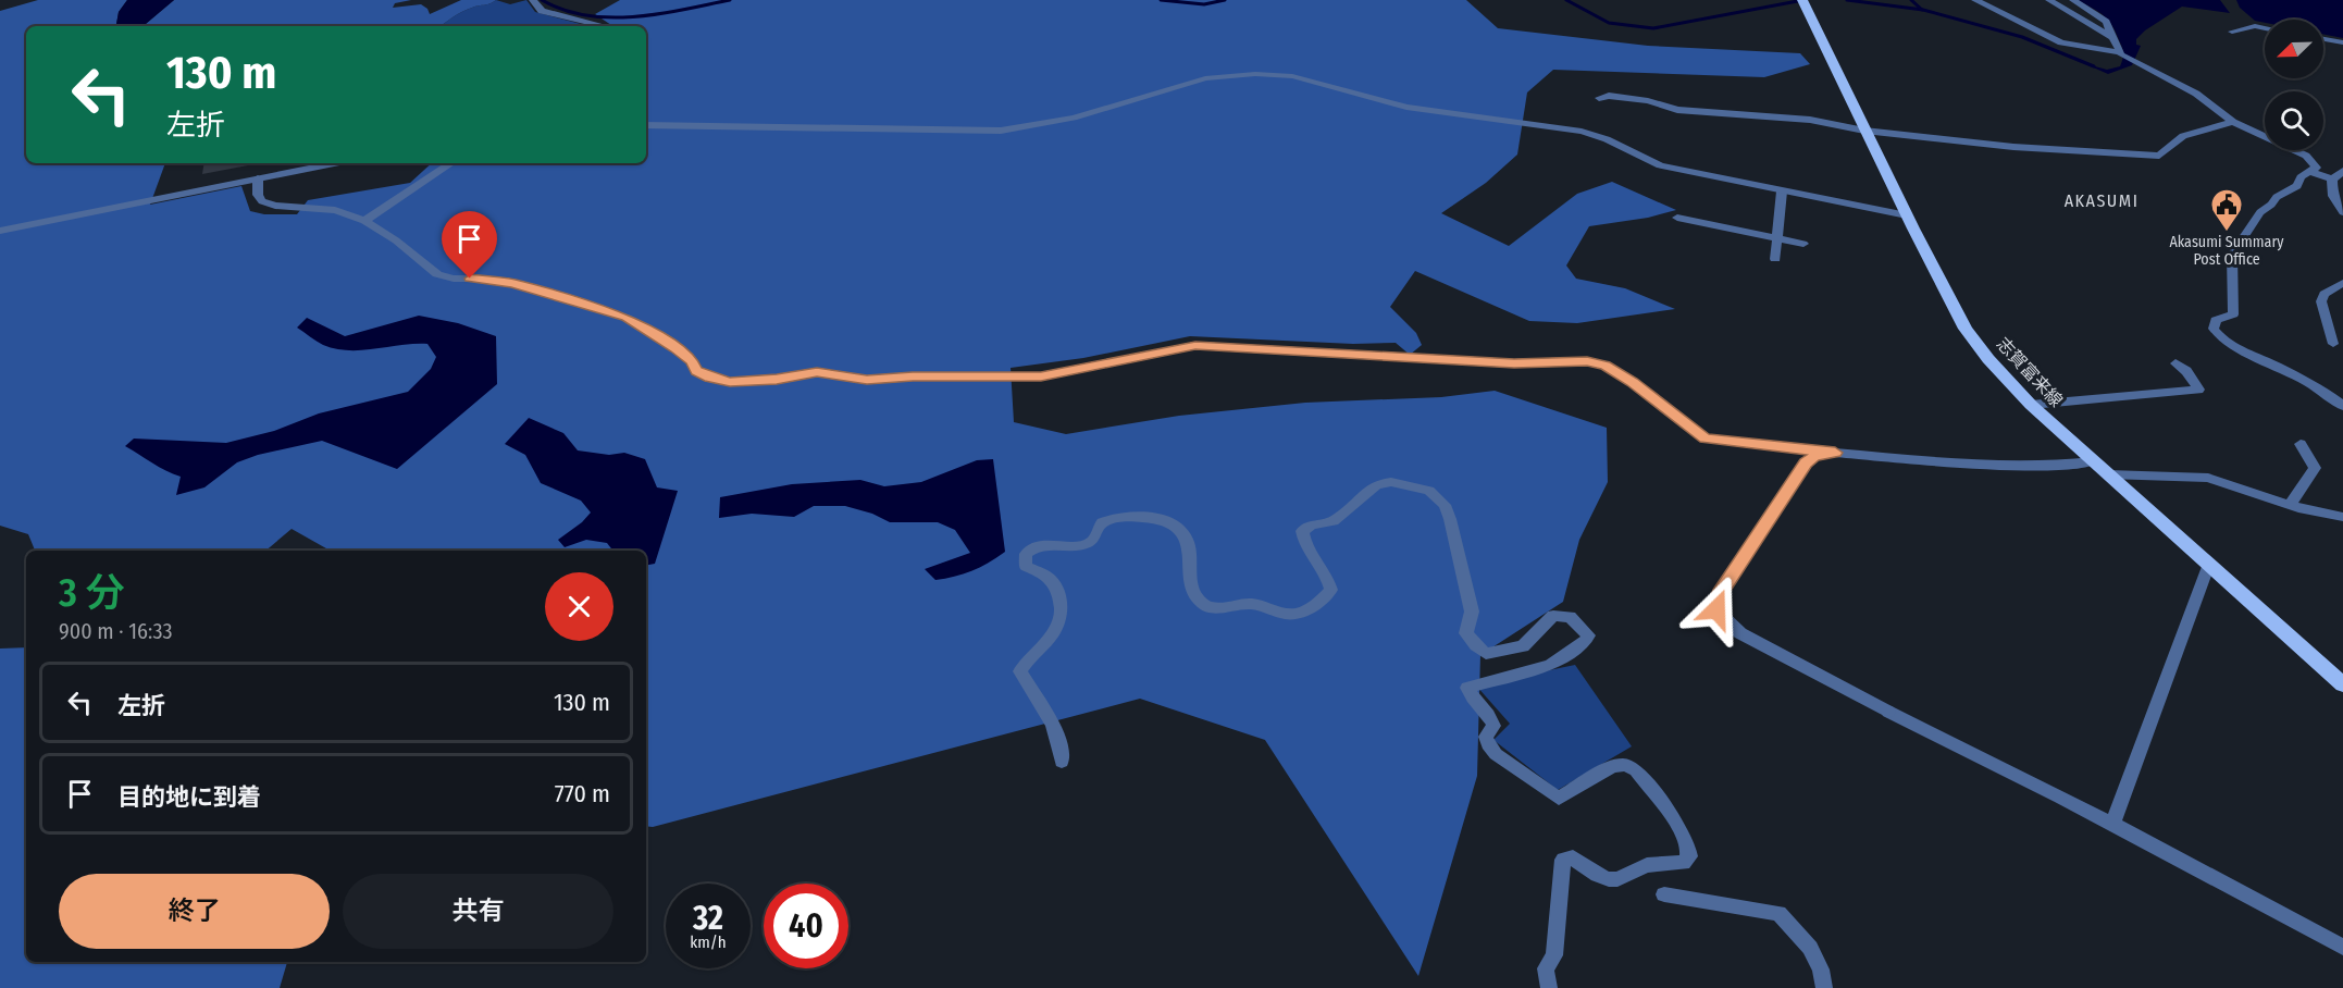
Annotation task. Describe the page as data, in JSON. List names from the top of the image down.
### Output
{
  "streets": {
    "main road": ["志賀富来線"]
  },
  "districts": ["AKASUMI"],
  "places": {
    "public building": ["Akasumi Summary Post Office"]
  },
  "north": "bottom left",
  "page": {
    "turn": ["130 m", "左折"],
    "heading": ["3 分", "900 m · 16:33"],
    "list": [
      {
        "name": "左折",
        "value": "130 m"
      },
      {
        "name": "目的地に到着",
        "value": "770 m"
      }
    ],
    "buttons": ["終了", "共有"],
    "speed": "32 km/h",
    "limit": "40"
  }
}
